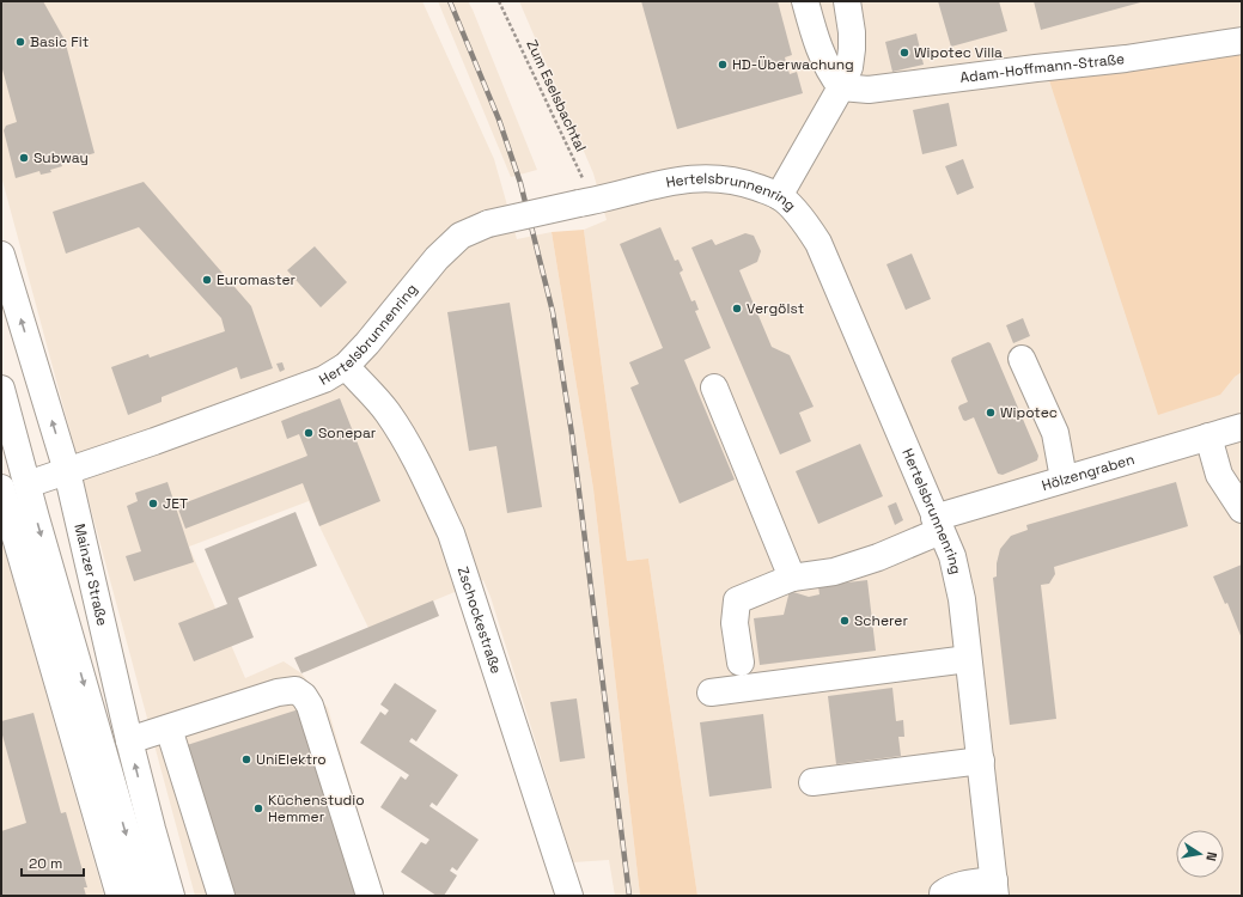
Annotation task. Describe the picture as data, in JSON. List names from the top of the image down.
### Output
{
  "streets": {
    "street": [
      "Adam-Hoffmann-Straße",
      "Hertelsbrunnenring",
      "Hölzengraben",
      "Mainzer Straße",
      "Zschockestraße"
    ],
    "path": ["Zum Eselsbachtal"]
  },
  "crossings": [
    ["Zum Eselsbachtal", "Hertelsbrunnenring"],
    ["Hertelsbrunnenring", "Hölzengraben"],
    ["Hertelsbrunnenring", "Mainzer Straße"],
    ["Hertelsbrunnenring", "Zschockestraße"]
  ],
  "places": [
    "Basic Fit",
    "Wipotec Villa",
    "HD-Überwachung",
    "Subway",
    "Euromaster",
    "Vergölst",
    "Wipotec",
    "Sonepar",
    "JET",
    "Scherer",
    "UniElektro",
    "Küchenstudio Hemmer"
  ],
  "scale_bar": "20 m",
  "north": "right"
}
